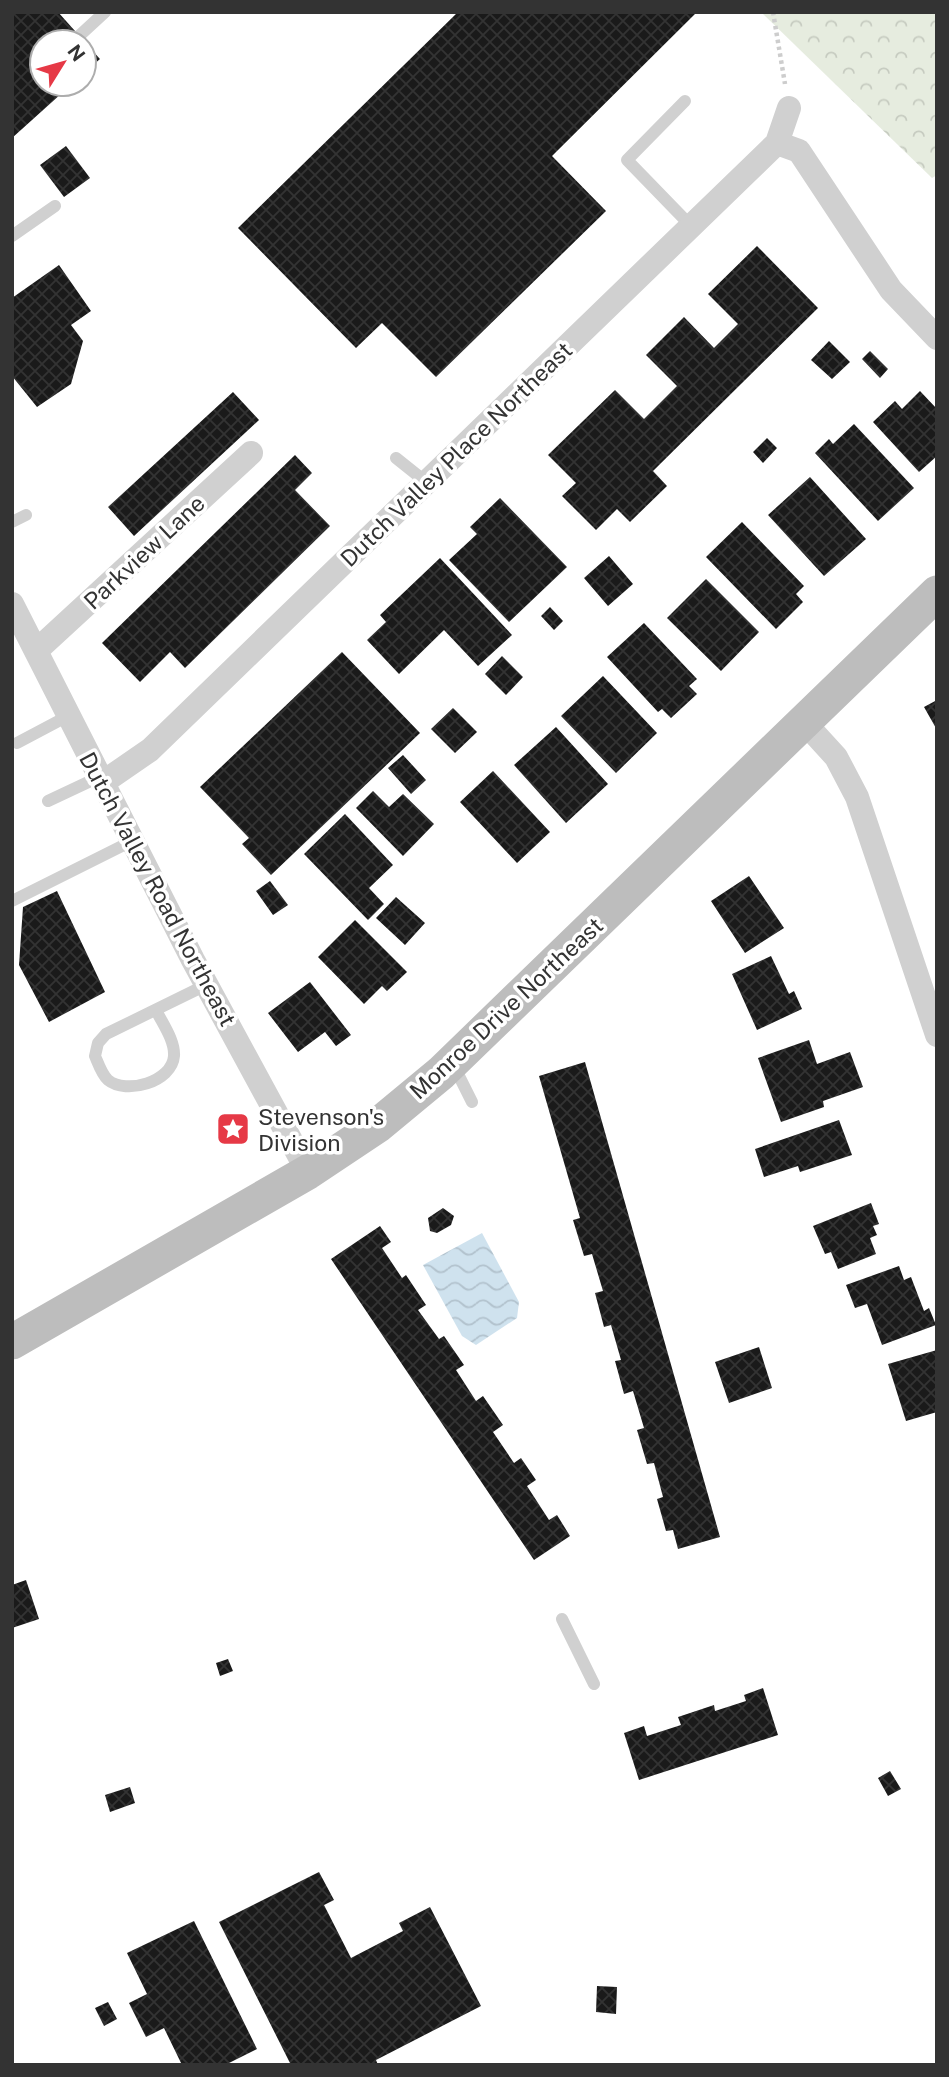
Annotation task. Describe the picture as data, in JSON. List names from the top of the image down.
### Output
{
  "streets": {
    "main road": ["Monroe Drive Northeast"],
    "street": ["Dutch Valley Place Northeast", "Parkview Lane", "Dutch Valley Road Northeast"]
  },
  "crossings": [
    ["Dutch Valley Place Northeast", "Dutch Valley Road Northeast"],
    ["Parkview Lane", "Dutch Valley Road Northeast"],
    ["Dutch Valley Road Northeast", "Monroe Drive Northeast"]
  ],
  "places": {
    "place": ["Stevenson's Division"]
  },
  "north": "top right"
}
